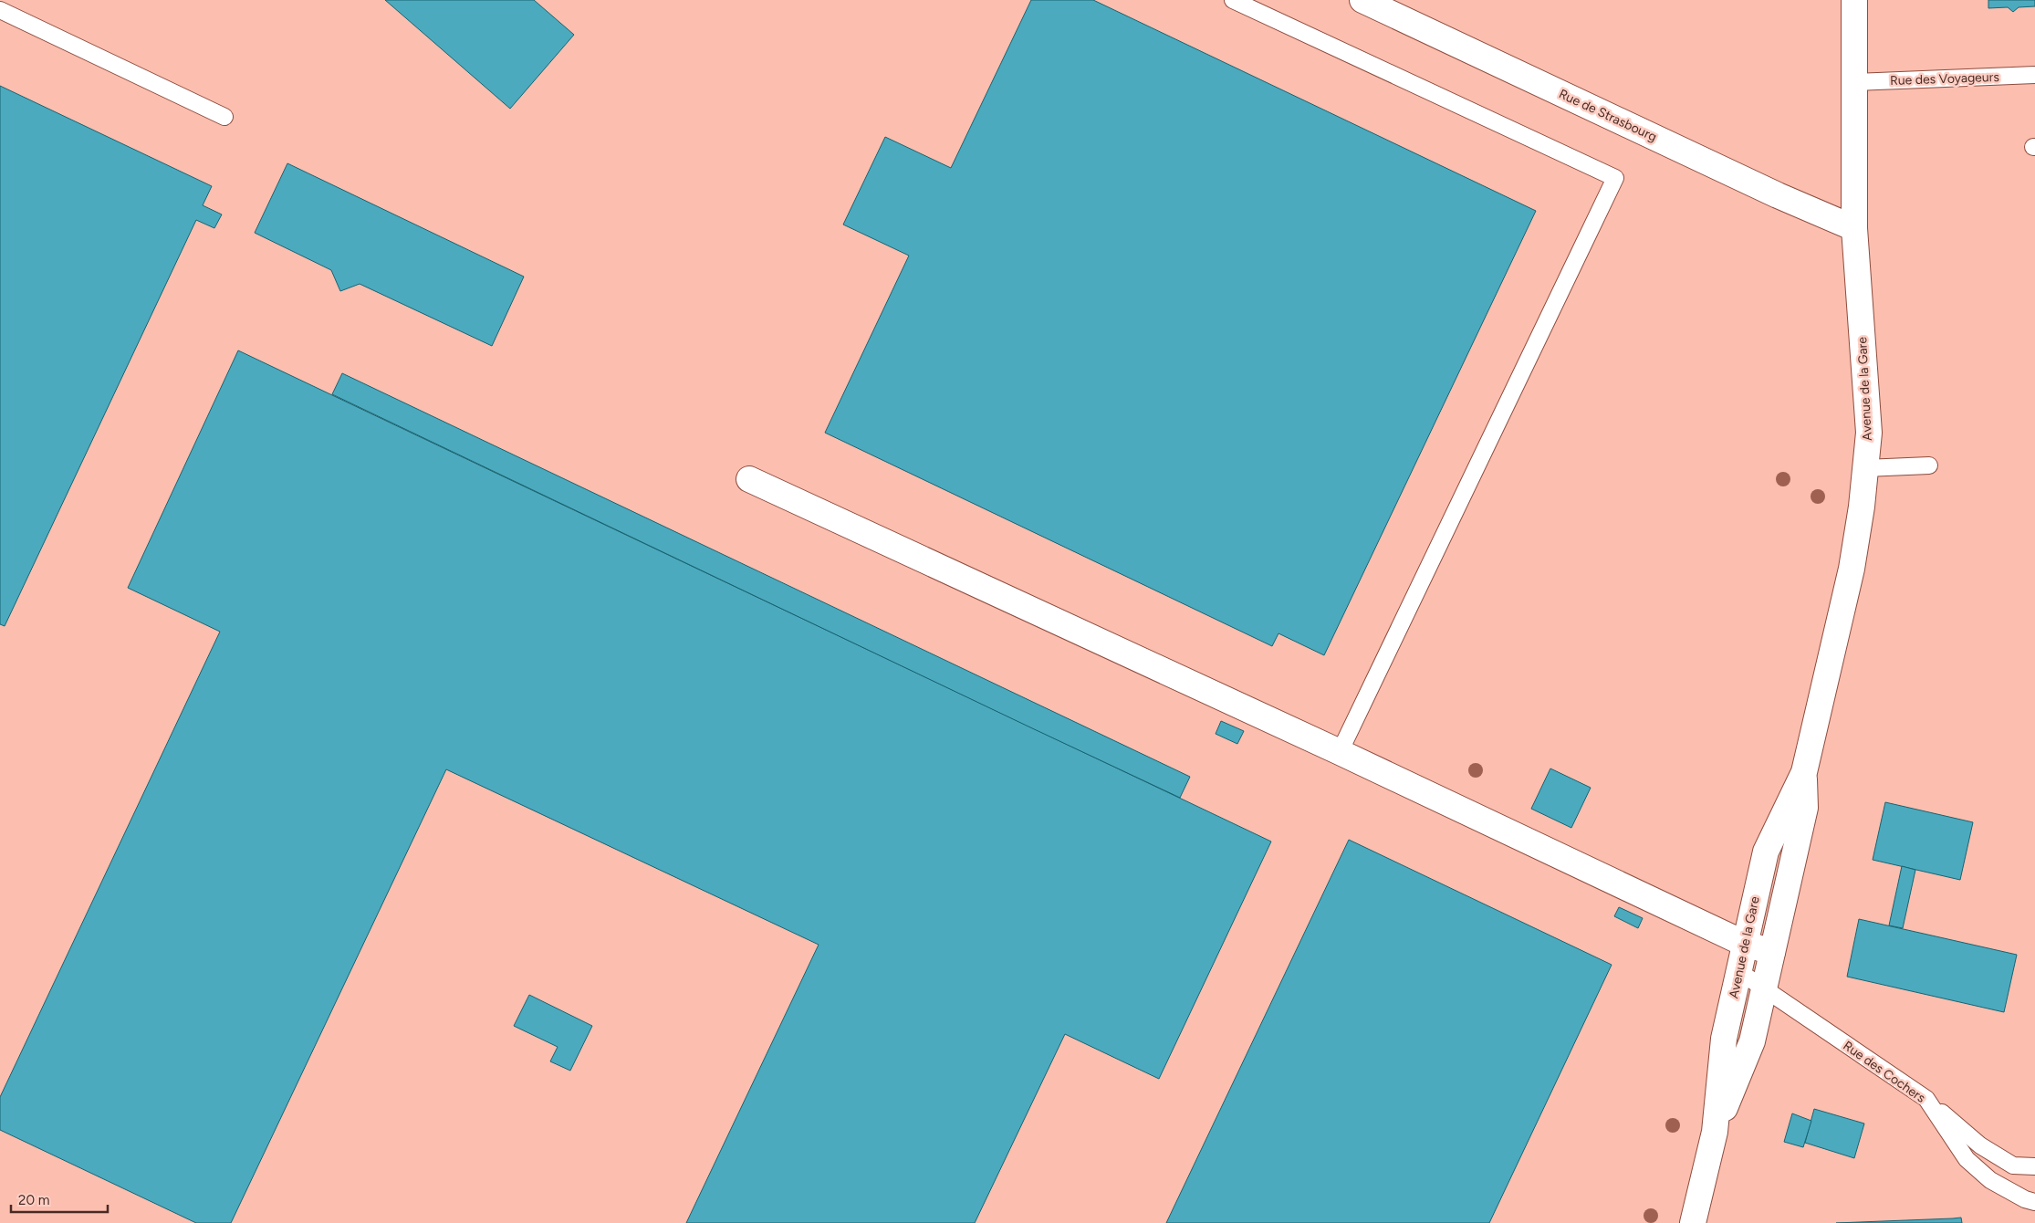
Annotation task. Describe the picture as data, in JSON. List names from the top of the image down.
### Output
{
  "streets": {
    "street": ["Rue de Strasbourg", "Avenue de la Gare"],
    "lane": ["Rue des Voyageurs", "Rue des Cochers"]
  },
  "crossings": [
    ["Rue des Voyageurs", "Avenue de la Gare"],
    ["Rue de Strasbourg", "Avenue de la Gare"],
    ["Avenue de la Gare", "Rue des Cochers"]
  ],
  "scale_bar": "20 m"
}
